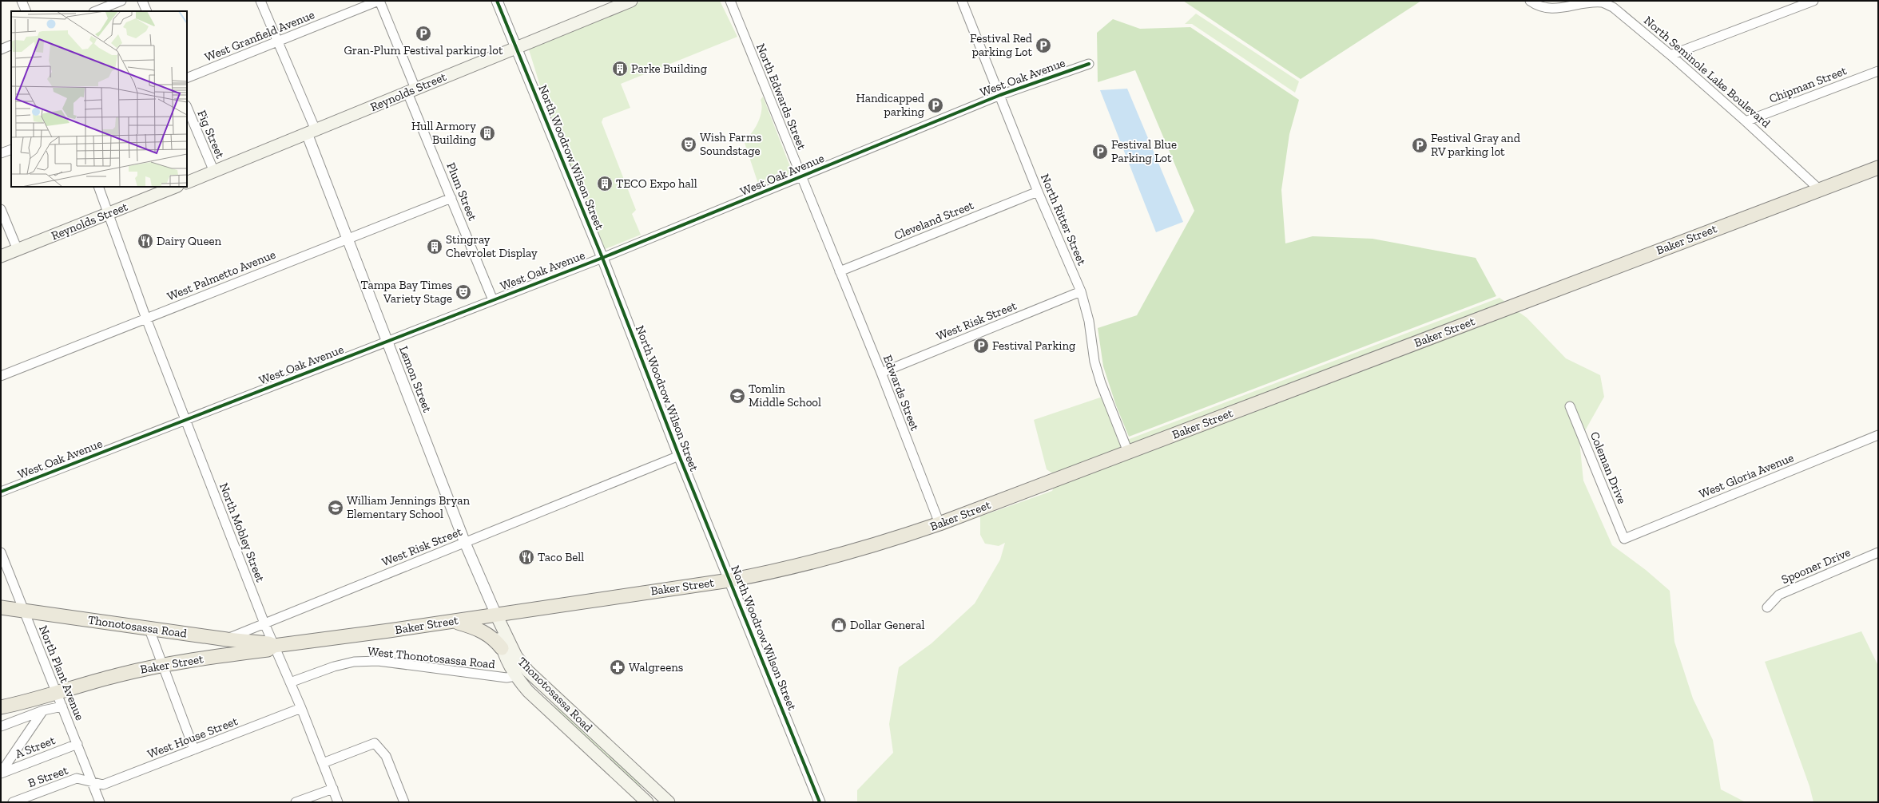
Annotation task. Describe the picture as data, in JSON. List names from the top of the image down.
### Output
{
  "streets": {
    "main road": ["Reynolds Street", "Baker Street", "Thonotosassa Road"],
    "street": [
      "West Granfield Avenue",
      "North Seminole Lake Boulevard",
      "West Oak Avenue",
      "Chipman Street",
      "North Edwards Street",
      "Fig Street",
      "North Woodrow Wilson Street",
      "Plum Street",
      "North Ritter Street",
      "Cleveland Street",
      "West Palmetto Avenue",
      "West Risk Street",
      "Lemon Street",
      "Edwards Street",
      "Coleman Drive",
      "West Gloria Avenue",
      "North Mobley Street",
      "Spooner Drive",
      "West Thonotosassa Road",
      "North Plant Avenue",
      "West House Street",
      "A Street",
      "B Street"
    ]
  },
  "crossings": [
    ["West Granfield Avenue", "Plum Street"],
    ["North Seminole Lake Boulevard", "Chipman Street"],
    ["North Seminole Lake Boulevard", "Baker Street"],
    ["West Oak Avenue", "North Edwards Street"],
    ["West Oak Avenue", "North Woodrow Wilson Street"],
    ["West Oak Avenue", "Plum Street"],
    ["West Oak Avenue", "North Ritter Street"],
    ["West Oak Avenue", "Lemon Street"],
    ["West Oak Avenue", "North Mobley Street"],
    ["Reynolds Street", "Fig Street"],
    ["Reynolds Street", "North Woodrow Wilson Street"],
    ["Reynolds Street", "Plum Street"],
    ["Reynolds Street", "Lemon Street"],
    ["Reynolds Street", "North Mobley Street"],
    ["North Edwards Street", "Cleveland Street"],
    ["North Edwards Street", "Edwards Street"],
    ["North Woodrow Wilson Street", "Baker Street"],
    ["North Woodrow Wilson Street", "West Risk Street"],
    ["Plum Street", "West Palmetto Avenue"],
    ["North Ritter Street", "Cleveland Street"],
    ["North Ritter Street", "Baker Street"],
    ["North Ritter Street", "West Risk Street"],
    ["Cleveland Street", "Edwards Street"],
    ["Baker Street", "Lemon Street"],
    ["Baker Street", "Edwards Street"],
    ["Baker Street", "North Mobley Street"],
    ["Baker Street", "Thonotosassa Road"],
    ["Baker Street", "North Plant Avenue"],
    ["West Palmetto Avenue", "Lemon Street"],
    ["West Palmetto Avenue", "North Mobley Street"],
    ["West Risk Street", "Lemon Street"],
    ["West Risk Street", "Edwards Street"],
    ["West Risk Street", "North Mobley Street"],
    ["West Risk Street", "Thonotosassa Road"],
    ["Lemon Street", "Thonotosassa Road"],
    ["Coleman Drive", "West Gloria Avenue"],
    ["North Mobley Street", "Thonotosassa Road"],
    ["North Mobley Street", "West Thonotosassa Road"],
    ["North Mobley Street", "West House Street"],
    ["Thonotosassa Road", "West Thonotosassa Road"],
    ["Thonotosassa Road", "North Plant Avenue"],
    ["North Plant Avenue", "West House Street"],
    ["North Plant Avenue", "A Street"],
    ["North Plant Avenue", "B Street"],
    ["West House Street", "B Street"]
  ],
  "places": {
    "parking": [
      "Gran-Plum Festival parking lot",
      "Festival Red parking Lot",
      "Handicapped parking",
      "Festival Gray and RV parking lot",
      "Festival Blue Parking Lot",
      "Festival Parking"
    ],
    "building": [
      "Parke Building",
      "Hull Armory Building",
      "TECO Expo hall",
      "Stingray Chevrolet Display"
    ],
    "theatre": ["Wish Farms Soundstage", "Tampa Bay Times Variety Stage"],
    "restaurant": ["Dairy Queen", "Taco Bell"],
    "school or university": ["Tomlin Middle School", "William Jennings Bryan Elementary School"],
    "shop": ["Dollar General"],
    "pharmacy": ["Walgreens"]
  }
}
